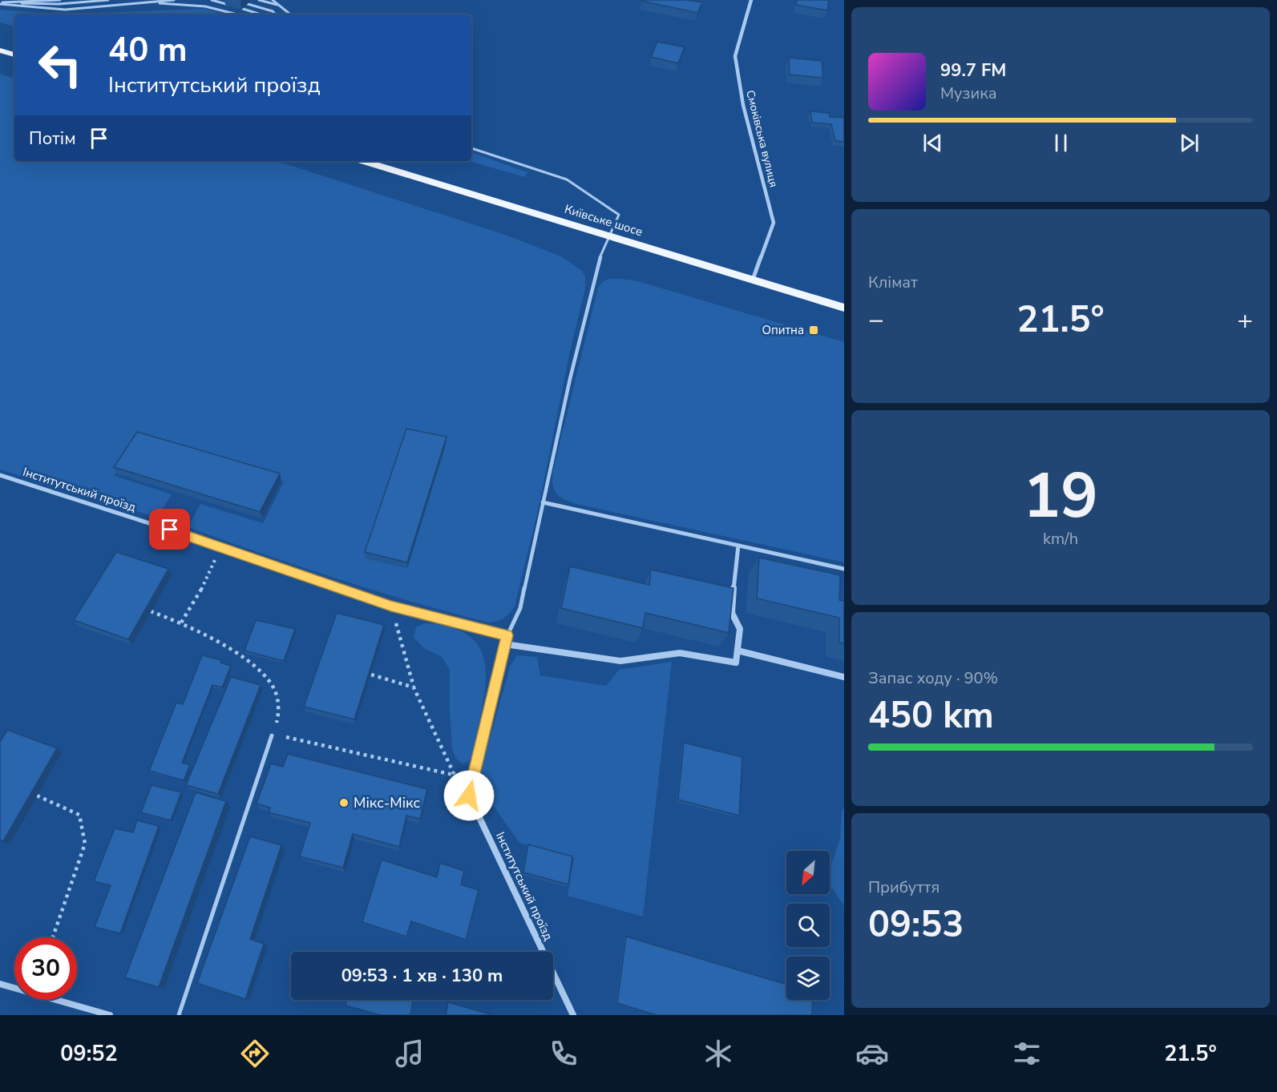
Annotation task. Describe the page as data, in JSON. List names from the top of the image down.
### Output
{
  "streets": {
    "main road": ["Київське шосе"],
    "street": ["Смоківська вулиця", "Інститутський проїзд"]
  },
  "crossings": [
    ["Смоківська вулиця", "Київське шосе"]
  ],
  "places": {
    "transit": ["Опитна"],
    "other": ["Мікс-Мікс"]
  },
  "north": "bottom left",
  "page": {
    "turn": ["40 m", "Інститутський проїзд"],
    "song": ["99.7 FM", "Музика"],
    "then": "Потім",
    "tile": [
      "Клімат",
      ["19", "km/h"],
      ["Запас ходу · 90%", "450 km"],
      ["Прибуття", "09:53"]
    ],
    "heat": ["−", "21.5°", "+"],
    "limit": "30",
    "trip": "09:53 · 1 хв · 130 m",
    "tabs": ["09:52", "21.5°"]
  }
}
